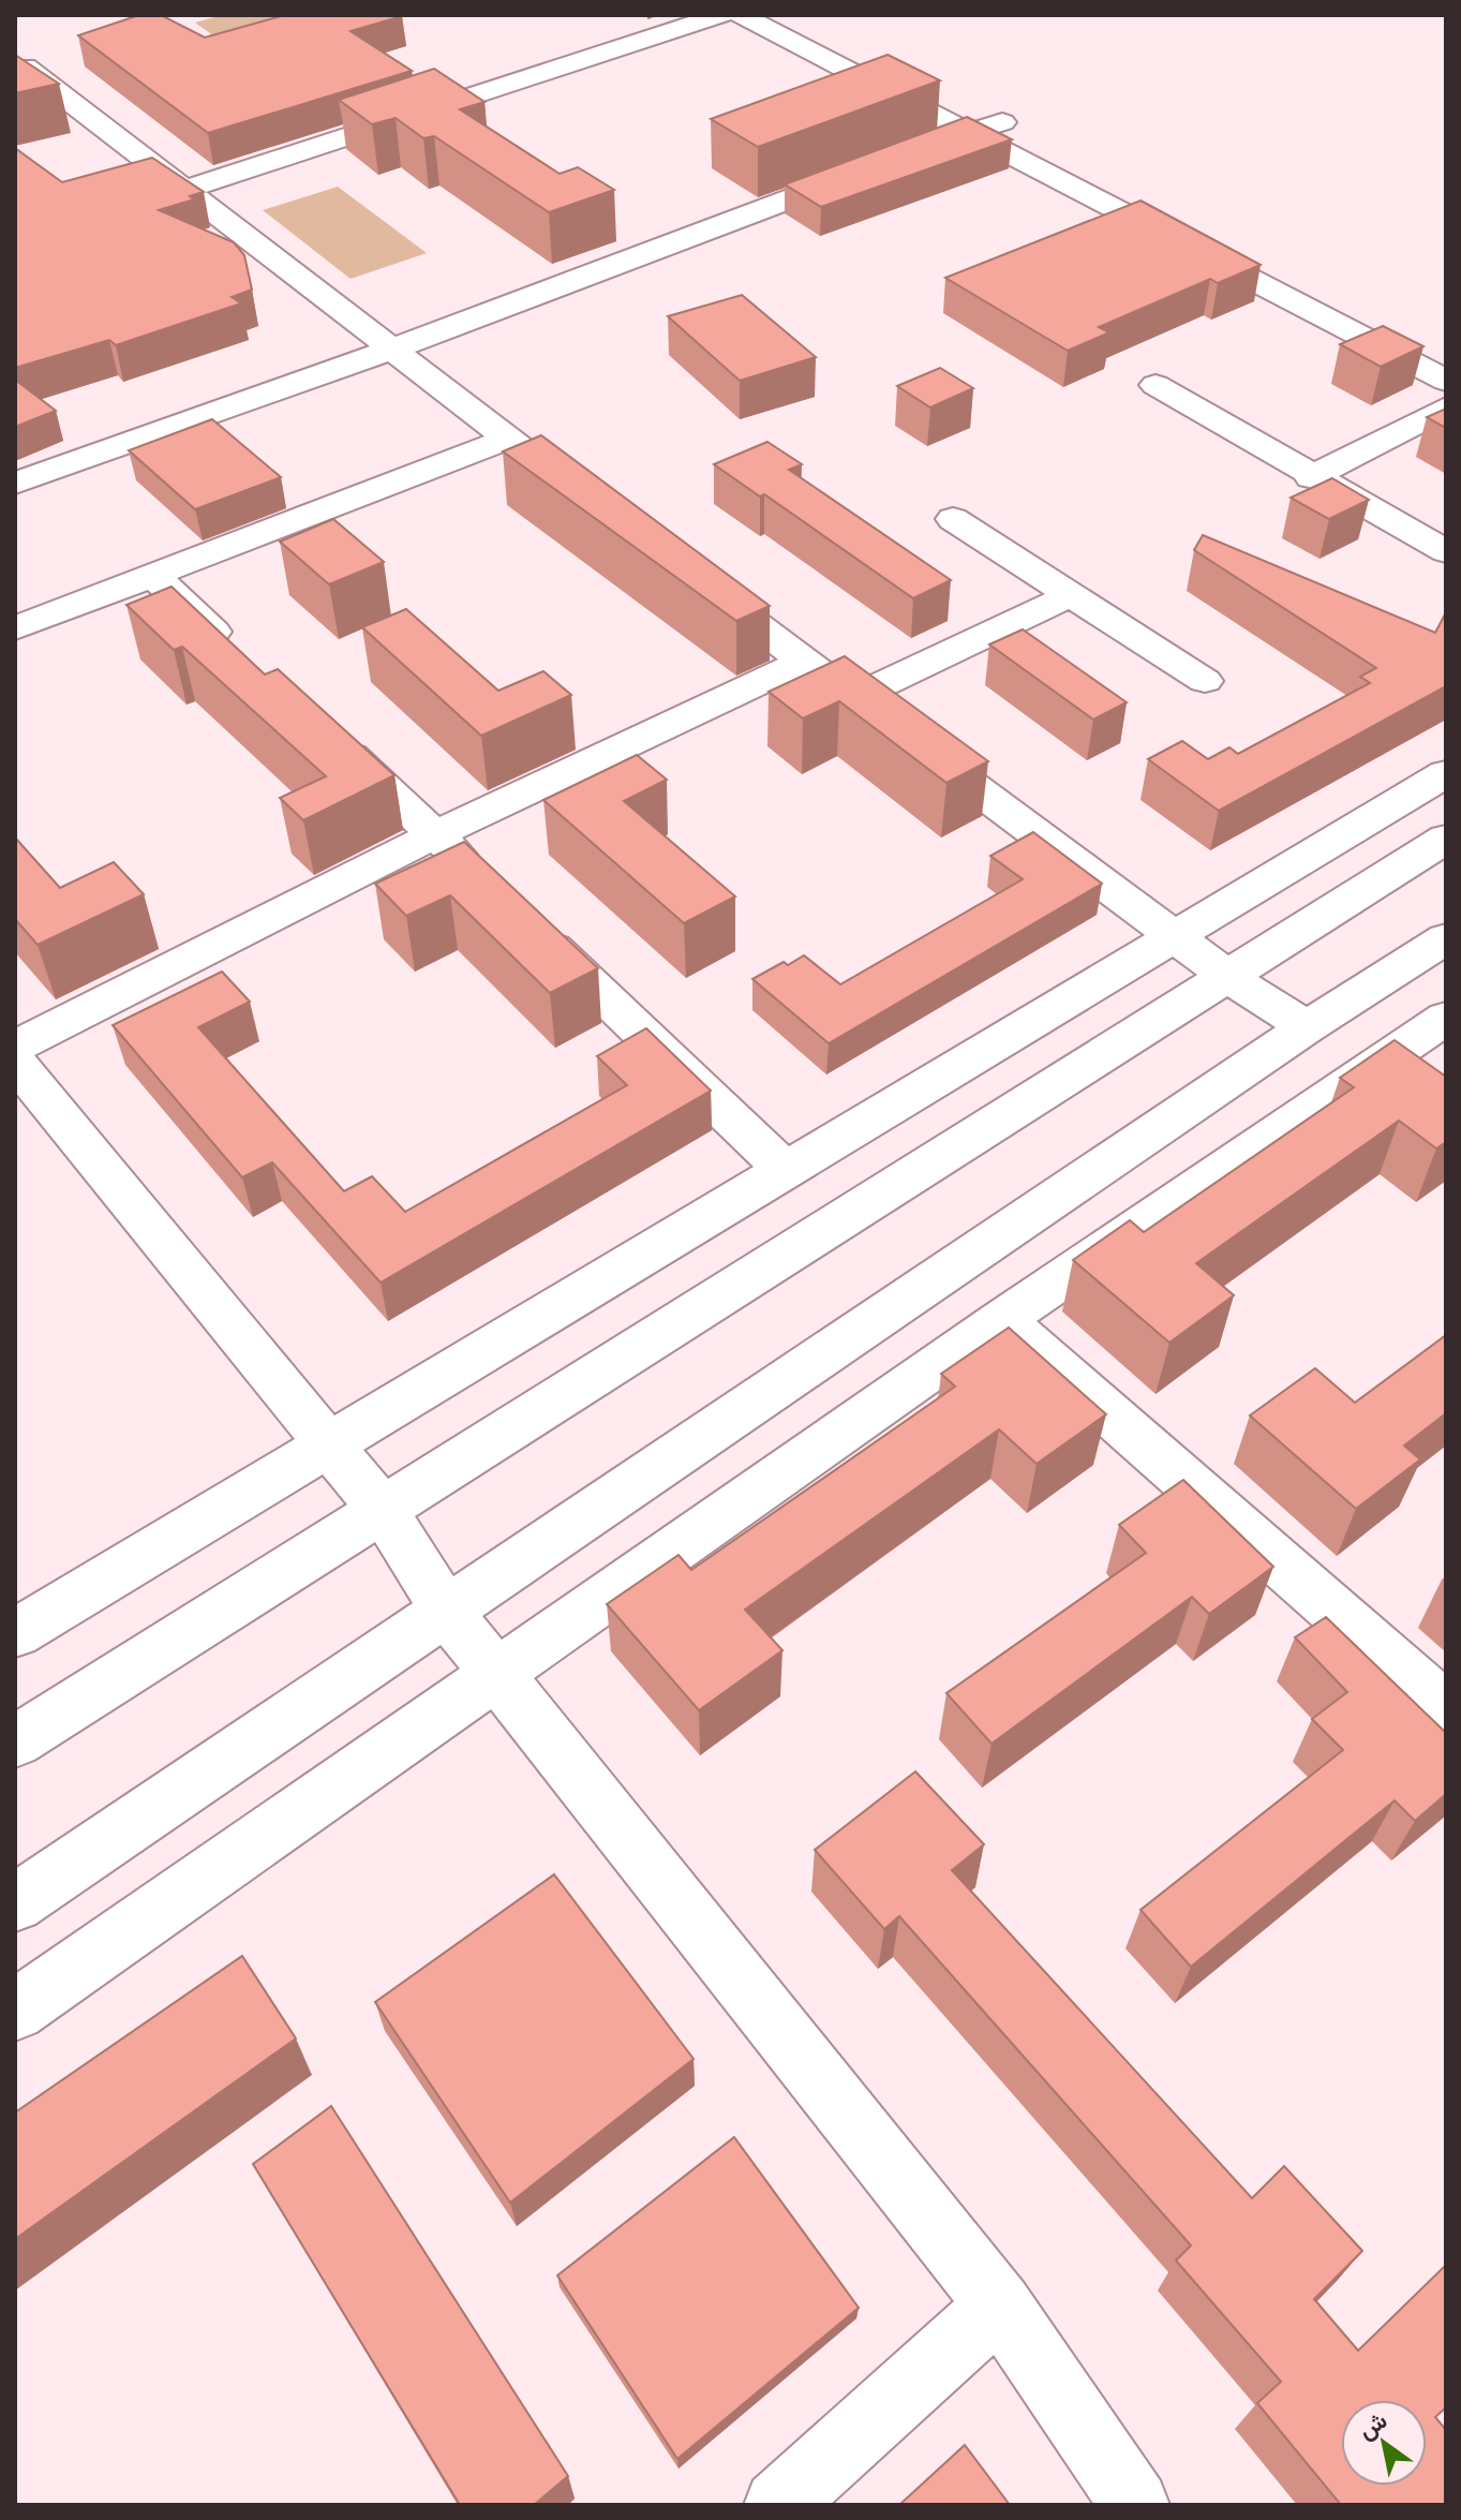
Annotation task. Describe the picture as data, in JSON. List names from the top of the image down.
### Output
{
  "north": "top left"
}
